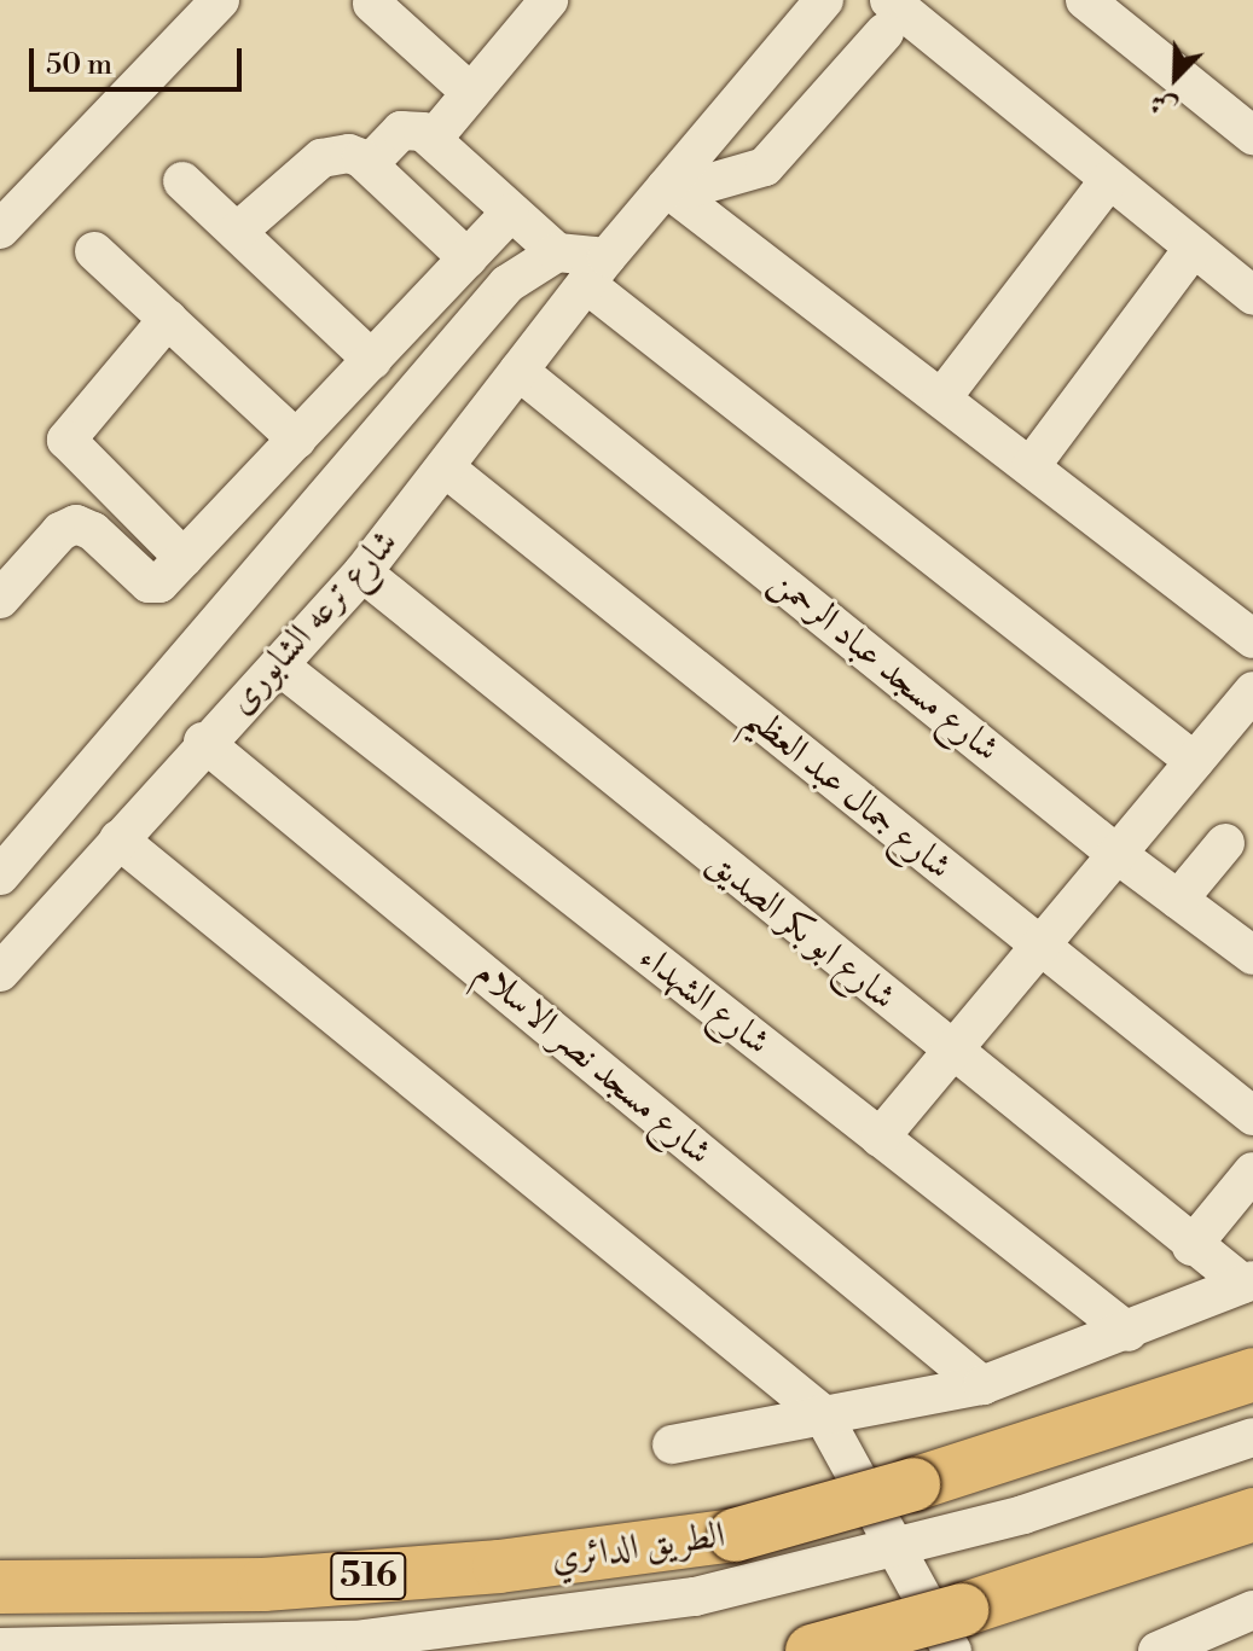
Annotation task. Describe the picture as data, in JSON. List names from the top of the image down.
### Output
{
  "streets": {
    "highway": ["الطريق الدائري", "516"],
    "street": [
      "شارع ترعه الشابورى",
      "شارع مسجد عباد الرحمن",
      "شارع جمال عبد العظيم",
      "شارع ابو بكر الصديق",
      "شارع الشهداء",
      "شارع مسجد نصر الاسلام"
    ]
  },
  "crossings": [
    ["شارع ترعه الشابورى", "شارع مسجد عباد الرحمن"],
    ["شارع ترعه الشابورى", "شارع جمال عبد العظيم"],
    ["شارع ترعه الشابورى", "شارع ابو بكر الصديق"],
    ["شارع ترعه الشابورى", "شارع الشهداء"],
    ["شارع ترعه الشابورى", "شارع مسجد نصر الاسلام"]
  ],
  "scale_bar": "50 m",
  "north": "bottom left"
}
